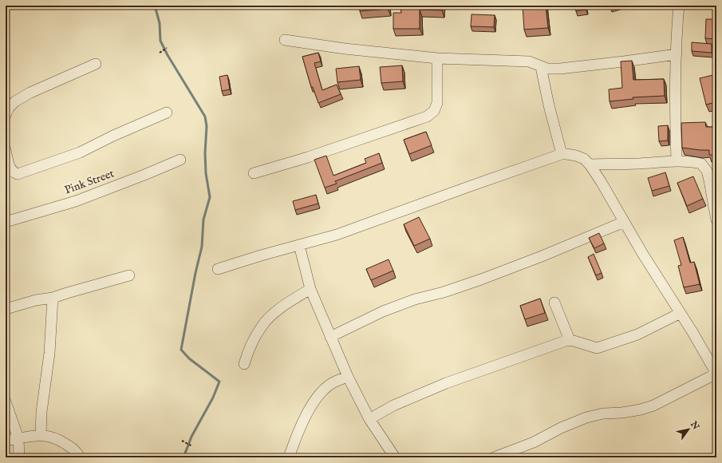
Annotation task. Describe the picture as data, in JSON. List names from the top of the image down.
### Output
{
  "streets": {
    "street": ["Pink Street"]
  },
  "north": "top right"
}
